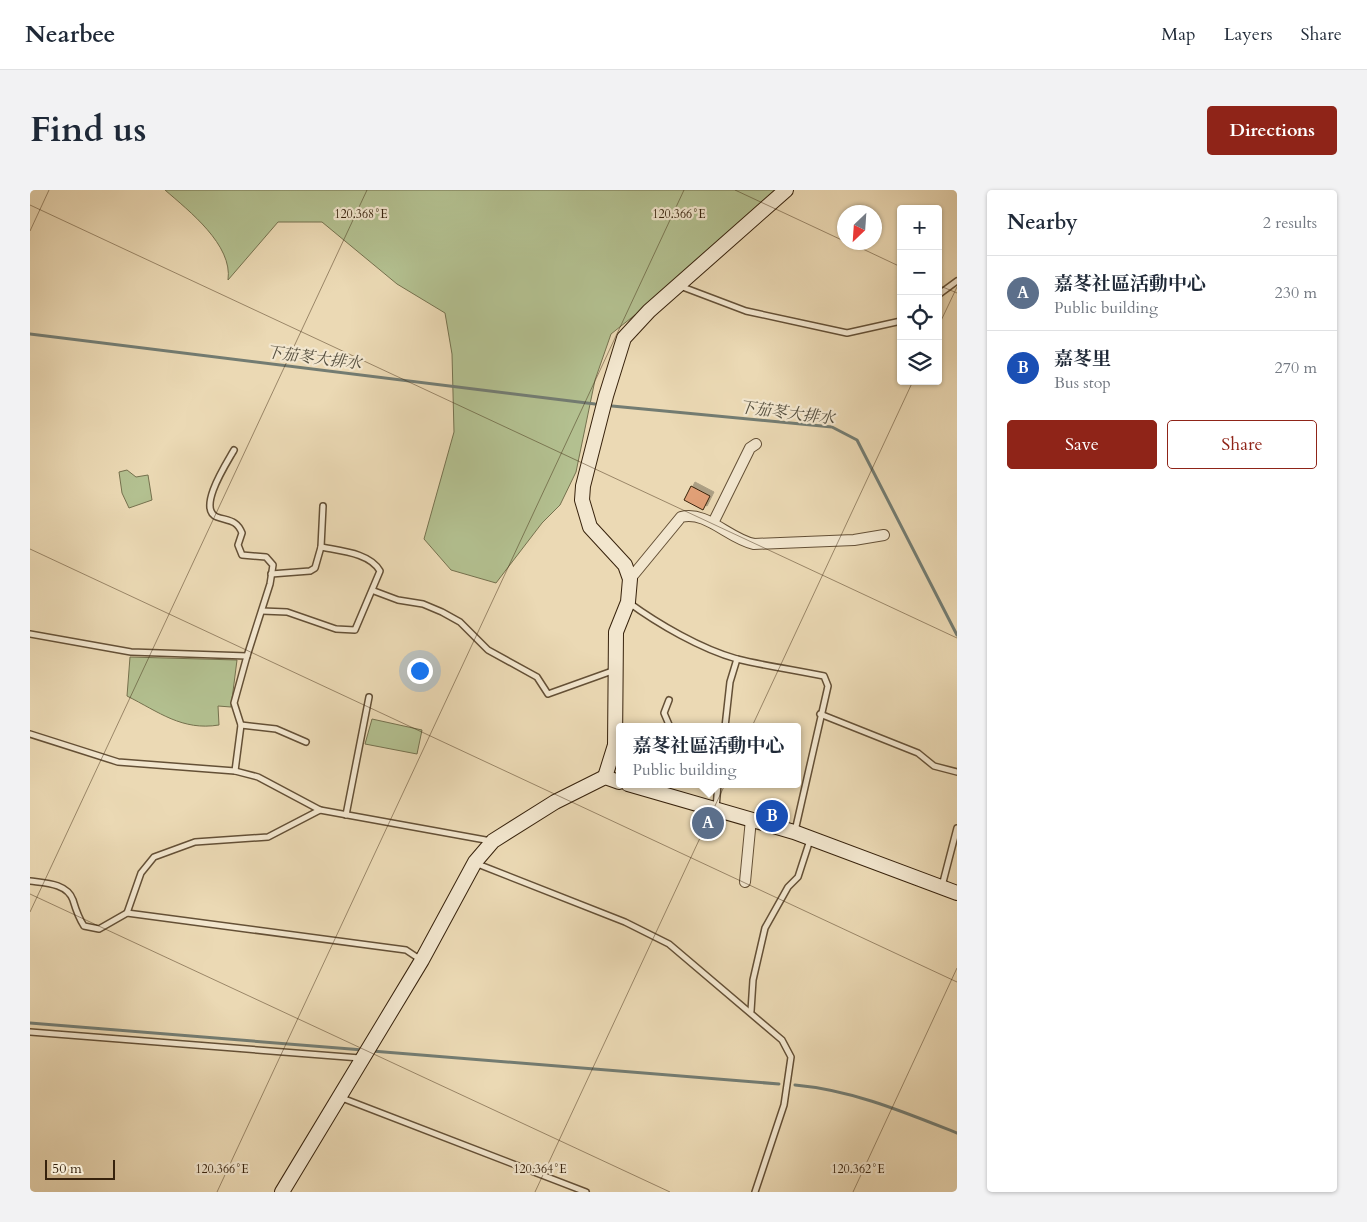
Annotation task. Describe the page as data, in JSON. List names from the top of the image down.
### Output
{
  "water": ["下茄苳大排水"],
  "scale_bar": "50 m",
  "north": "bottom left",
  "page": {
    "header": "Nearbee",
    "nav": ["Map", "Layers", "Share"],
    "title": "Find us",
    "buttons": [
      "Directions",
      ["Save", "Share"]
    ],
    "heading": ["Nearby", "2 results"],
    "map_buttons": ["+", "−"],
    "list": [
      {
        "mark": "A",
        "name": "嘉苳社區活動中心",
        "note": "Public building",
        "value": "230 m"
      },
      {
        "mark": "B",
        "name": "嘉苳里",
        "note": "Bus stop",
        "value": "270 m"
      }
    ],
    "popup": ["嘉苳社區活動中心", "Public building"],
    "pins": ["B", "A"],
    "scale": "50 m"
  },
  "coordinates": [
    "120.368°E",
    "120.366°E",
    "120.364°E",
    "120.362°E"
  ]
}
